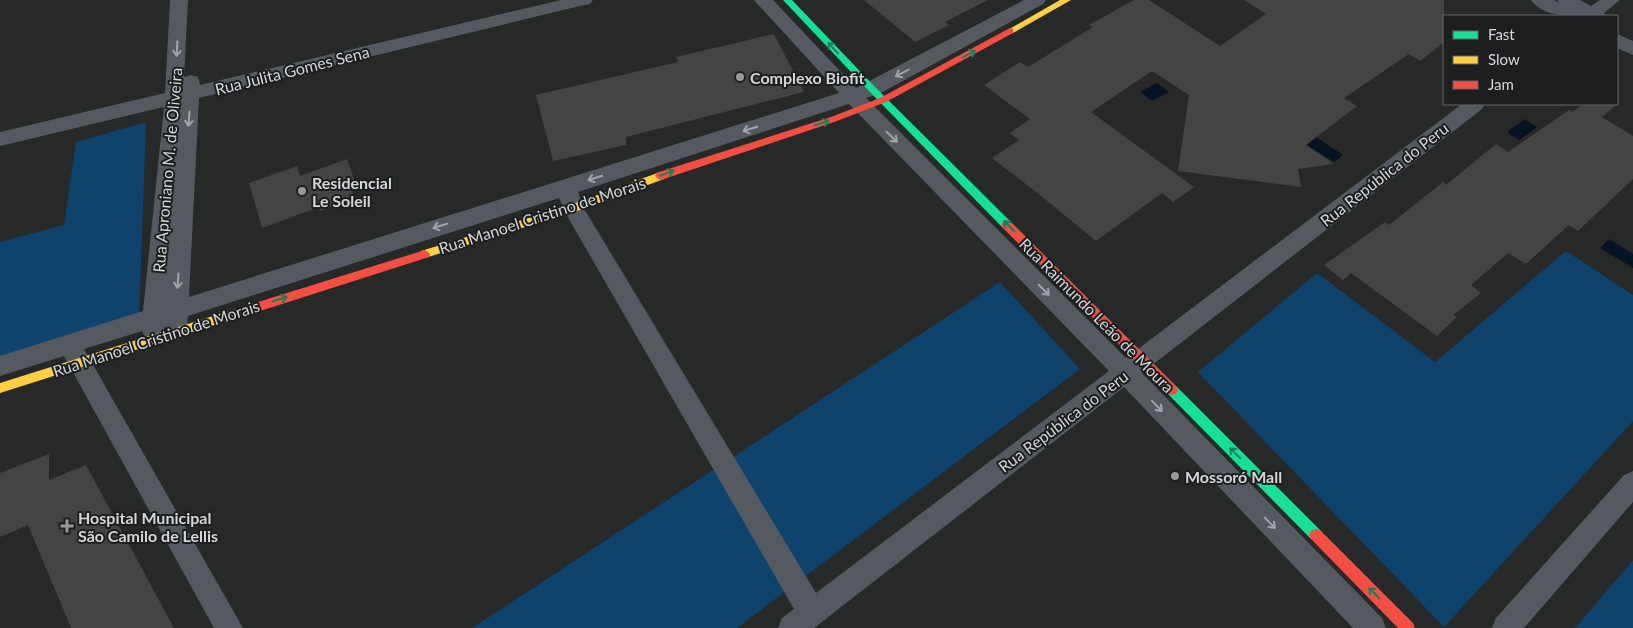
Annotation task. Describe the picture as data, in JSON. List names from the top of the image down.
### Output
{
  "streets": {
    "street": [
      "Rua Julita Gomes Sena",
      "Rua Aproniano M. de Oliveira",
      "Rua República do Peru",
      "Rua Manoel Cristino de Morais",
      "Rua Raimundo Leão de Moura"
    ]
  },
  "crossings": [
    ["Rua Julita Gomes Sena", "Rua Aproniano M. de Oliveira"],
    ["Rua Aproniano M. de Oliveira", "Rua Manoel Cristino de Morais"],
    ["Rua República do Peru", "Rua Raimundo Leão de Moura"],
    ["Rua Manoel Cristino de Morais", "Rua Raimundo Leão de Moura"]
  ],
  "places": {
    "other": ["Complexo Biofit", "Residencial Le Soleil", "Mossoró Mall"],
    "health": ["Hospital Municipal São Camilo de Lellis"]
  },
  "legend": ["Fast", "Slow", "Jam"]
}
